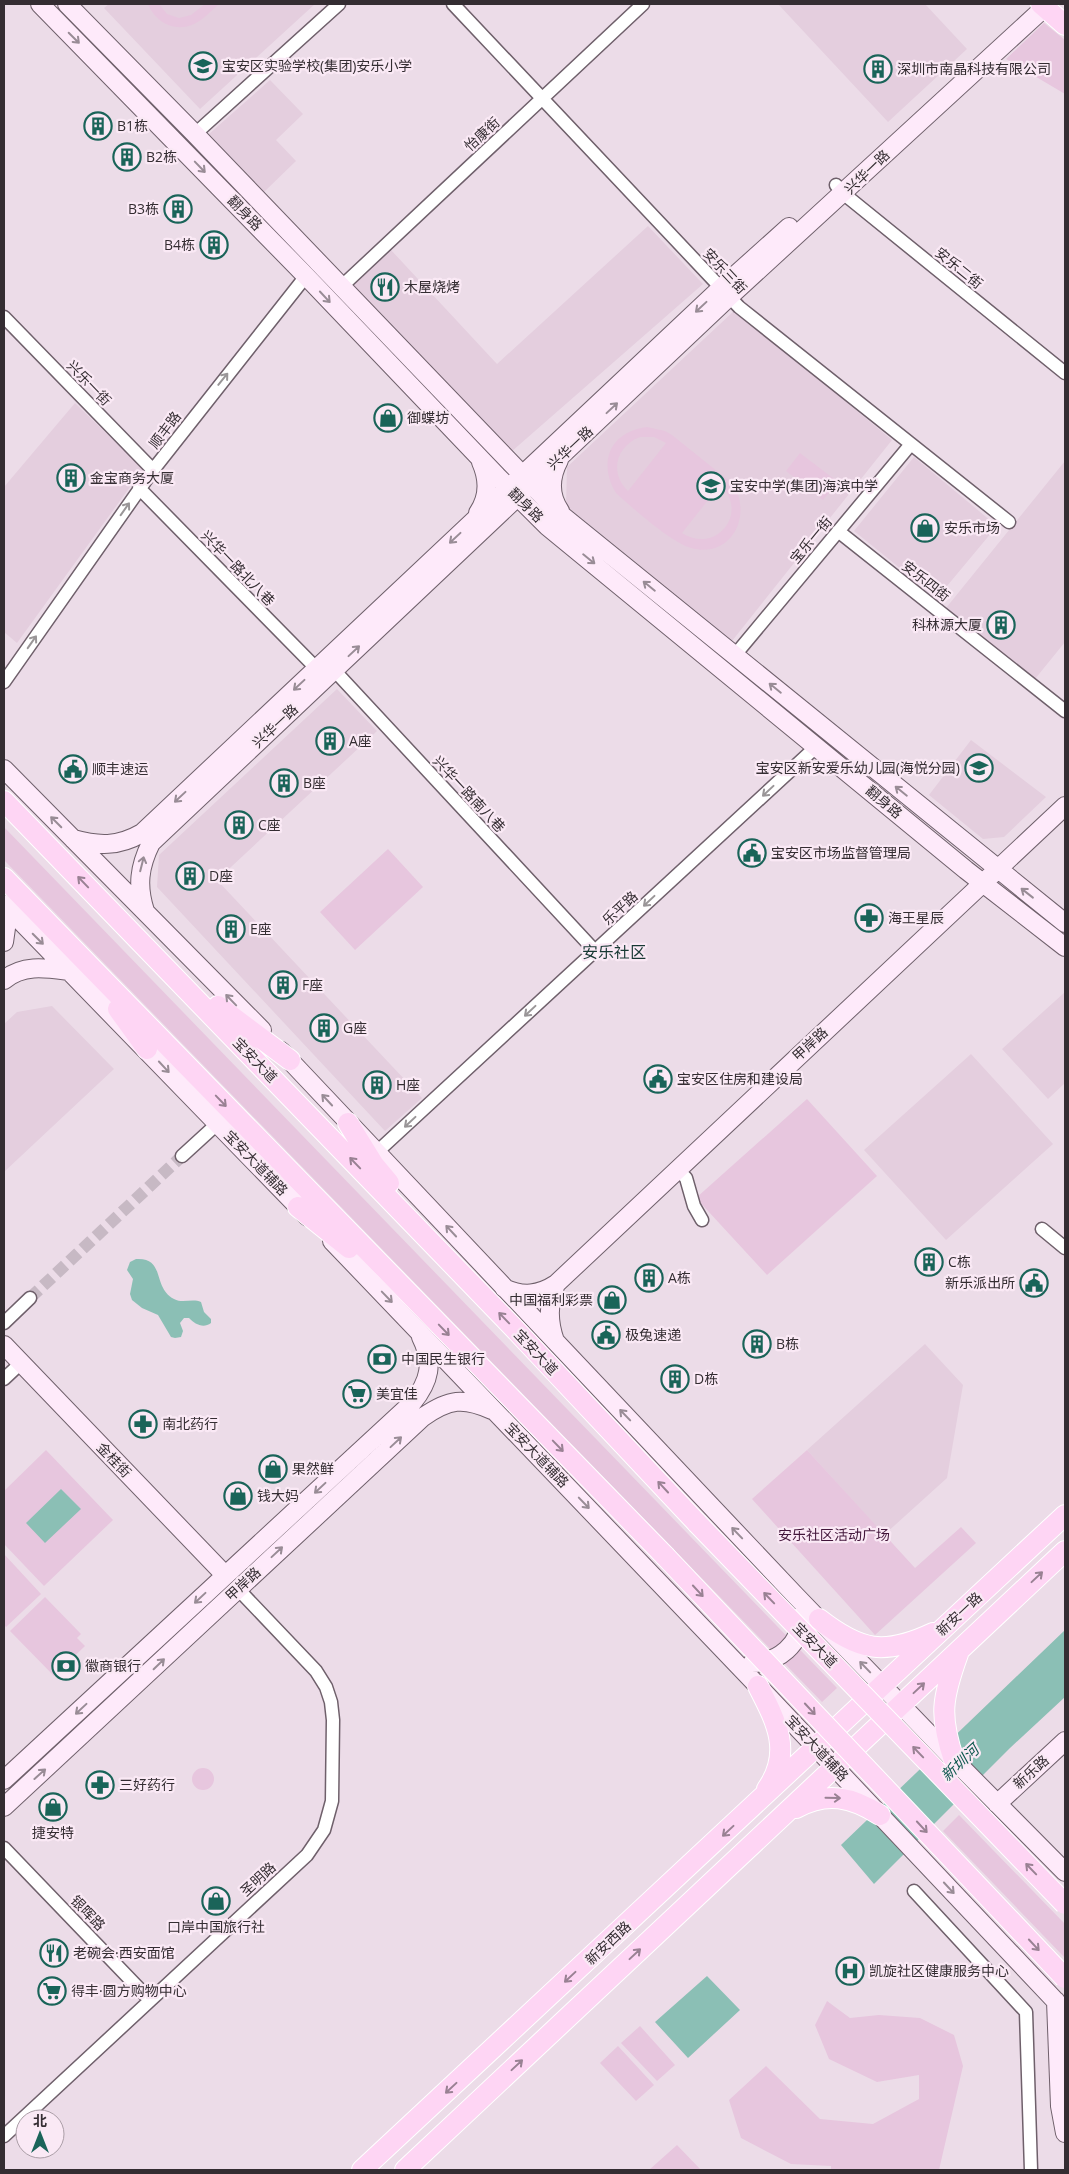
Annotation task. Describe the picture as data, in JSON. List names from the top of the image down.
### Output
{
  "streets": {
    "main road": [
      "兴华一路",
      "翻身路",
      "甲岸路",
      "宝安大道",
      "宝安大道辅路",
      "金桂街",
      "新安一路",
      "新乐路",
      "新安西路"
    ],
    "street": [
      "怡康街",
      "安乐二街",
      "安乐三街",
      "兴乐一街",
      "顺丰路",
      "宝乐一街",
      "兴华一路北八巷",
      "安乐四街",
      "兴华一路南八巷",
      "乐平路",
      "圣明路",
      "银晖路"
    ]
  },
  "crossings": [
    ["怡康街", "翻身路"],
    ["怡康街", "安乐三街"],
    ["兴华一路", "翻身路"],
    ["兴华一路", "安乐二街"],
    ["兴华一路", "安乐三街"],
    ["兴华一路", "兴华一路北八巷"],
    ["兴华一路", "兴华一路南八巷"],
    ["翻身路", "顺丰路"],
    ["翻身路", "宝乐一街"],
    ["翻身路", "乐平路"],
    ["翻身路", "甲岸路"],
    ["安乐三街", "宝乐一街"],
    ["兴乐一街", "顺丰路"],
    ["顺丰路", "兴华一路北八巷"],
    ["宝乐一街", "安乐四街"],
    ["兴华一路北八巷", "兴华一路南八巷"],
    ["兴华一路南八巷", "乐平路"],
    ["甲岸路", "宝安大道辅路"],
    ["甲岸路", "金桂街"],
    ["甲岸路", "圣明路"],
    ["宝安大道辅路", "新安西路"],
    ["新安一路", "新安西路"],
    ["圣明路", "银晖路"]
  ],
  "one_way": ["顺丰路", "乐平路"],
  "districts": ["安乐社区"],
  "water": ["新圳河"],
  "parks": ["安乐社区活动广场"],
  "places": {
    "school or university": ["宝安区实验学校(集团)安乐小学", "宝安中学(集团)海滨中学", "宝安区新安爱乐幼儿园(海悦分园)"],
    "building": [
      "深圳市南晶科技有限公司",
      "B1栋",
      "B2栋",
      "B3栋",
      "B4栋",
      "金宝商务大厦",
      "科林源大厦",
      "A座",
      "B座",
      "C座",
      "D座",
      "E座",
      "F座",
      "G座",
      "H座",
      "C栋",
      "A栋",
      "B栋",
      "D栋"
    ],
    "restaurant": ["木屋烧烤", "老碗会·西安面馆"],
    "shop": [
      "御蝶坊",
      "安乐市场",
      "中国福利彩票",
      "果然鲜",
      "钱大妈",
      "捷安特",
      "口岸中国旅行社"
    ],
    "public building": [
      "顺丰速运",
      "宝安区市场监督管理局",
      "宝安区住房和建设局",
      "新乐派出所",
      "极兔速递"
    ],
    "pharmacy": ["海王星辰", "南北药行", "三好药行"],
    "bank": ["中国民生银行", "徽商银行"],
    "supermarket": ["美宜佳", "得丰·圆方购物中心"],
    "hospital": ["凯旋社区健康服务中心"]
  },
  "north": "top"
}
